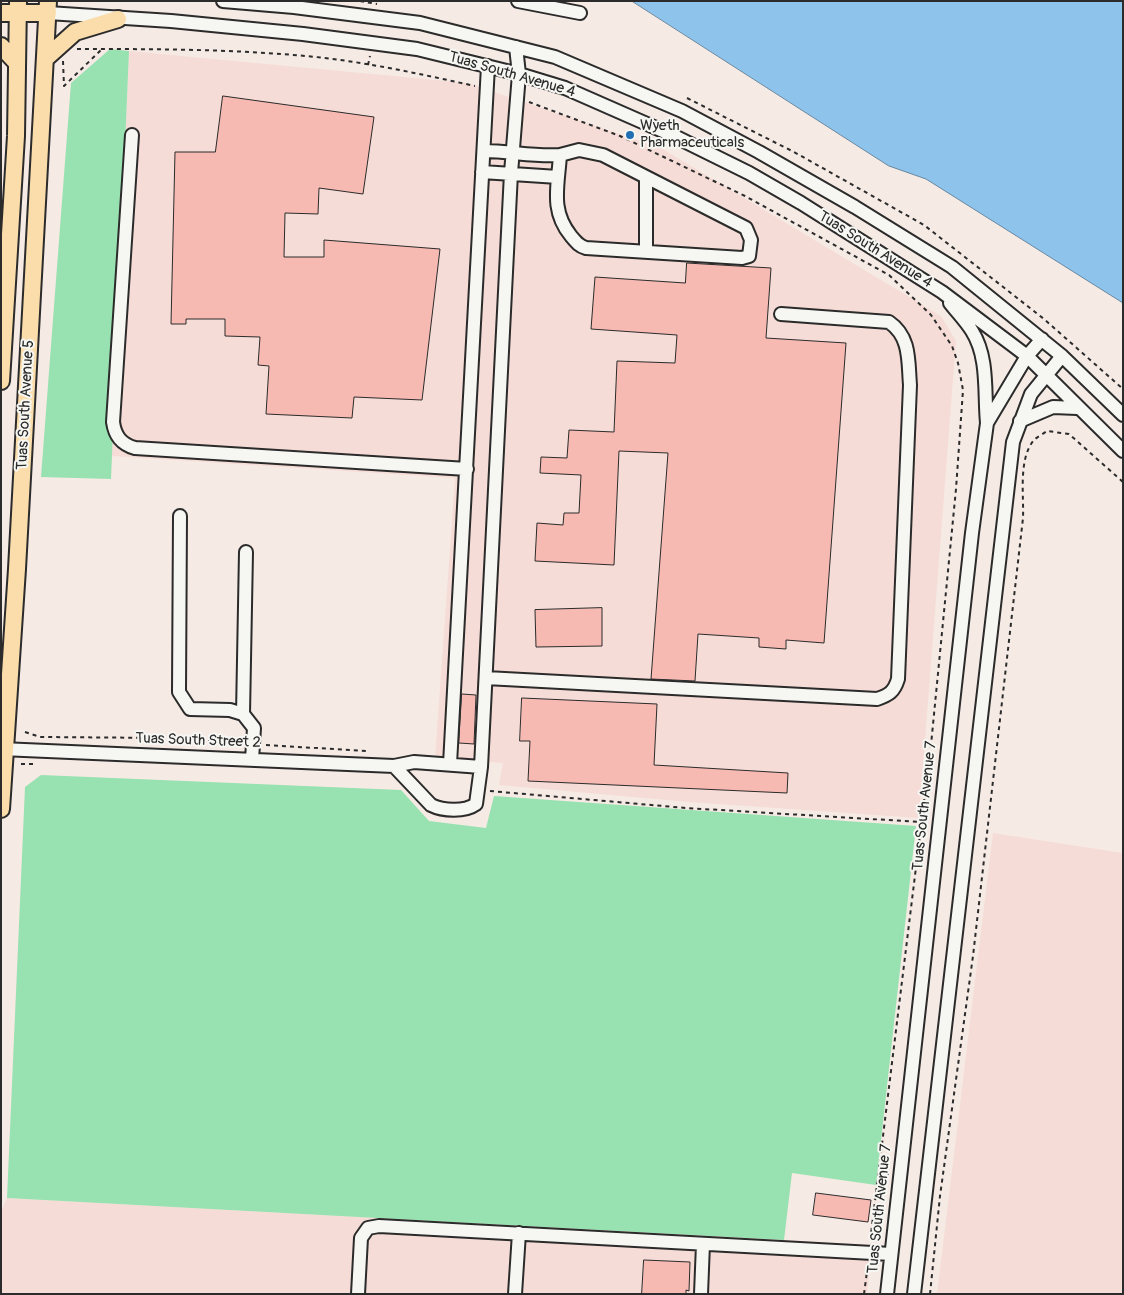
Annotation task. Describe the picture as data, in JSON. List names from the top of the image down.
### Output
{
  "streets": {
    "main road": ["Tuas South Avenue 4", "Tuas South Avenue 5"],
    "street": ["Tuas South Street 2", "Tuas South Avenue 7"]
  },
  "crossings": [
    ["Tuas South Avenue 4", "Tuas South Avenue 5"],
    ["Tuas South Avenue 4", "Tuas South Avenue 7"],
    ["Tuas South Avenue 5", "Tuas South Street 2"]
  ],
  "places": ["Wyeth Pharmaceuticals"]
}
